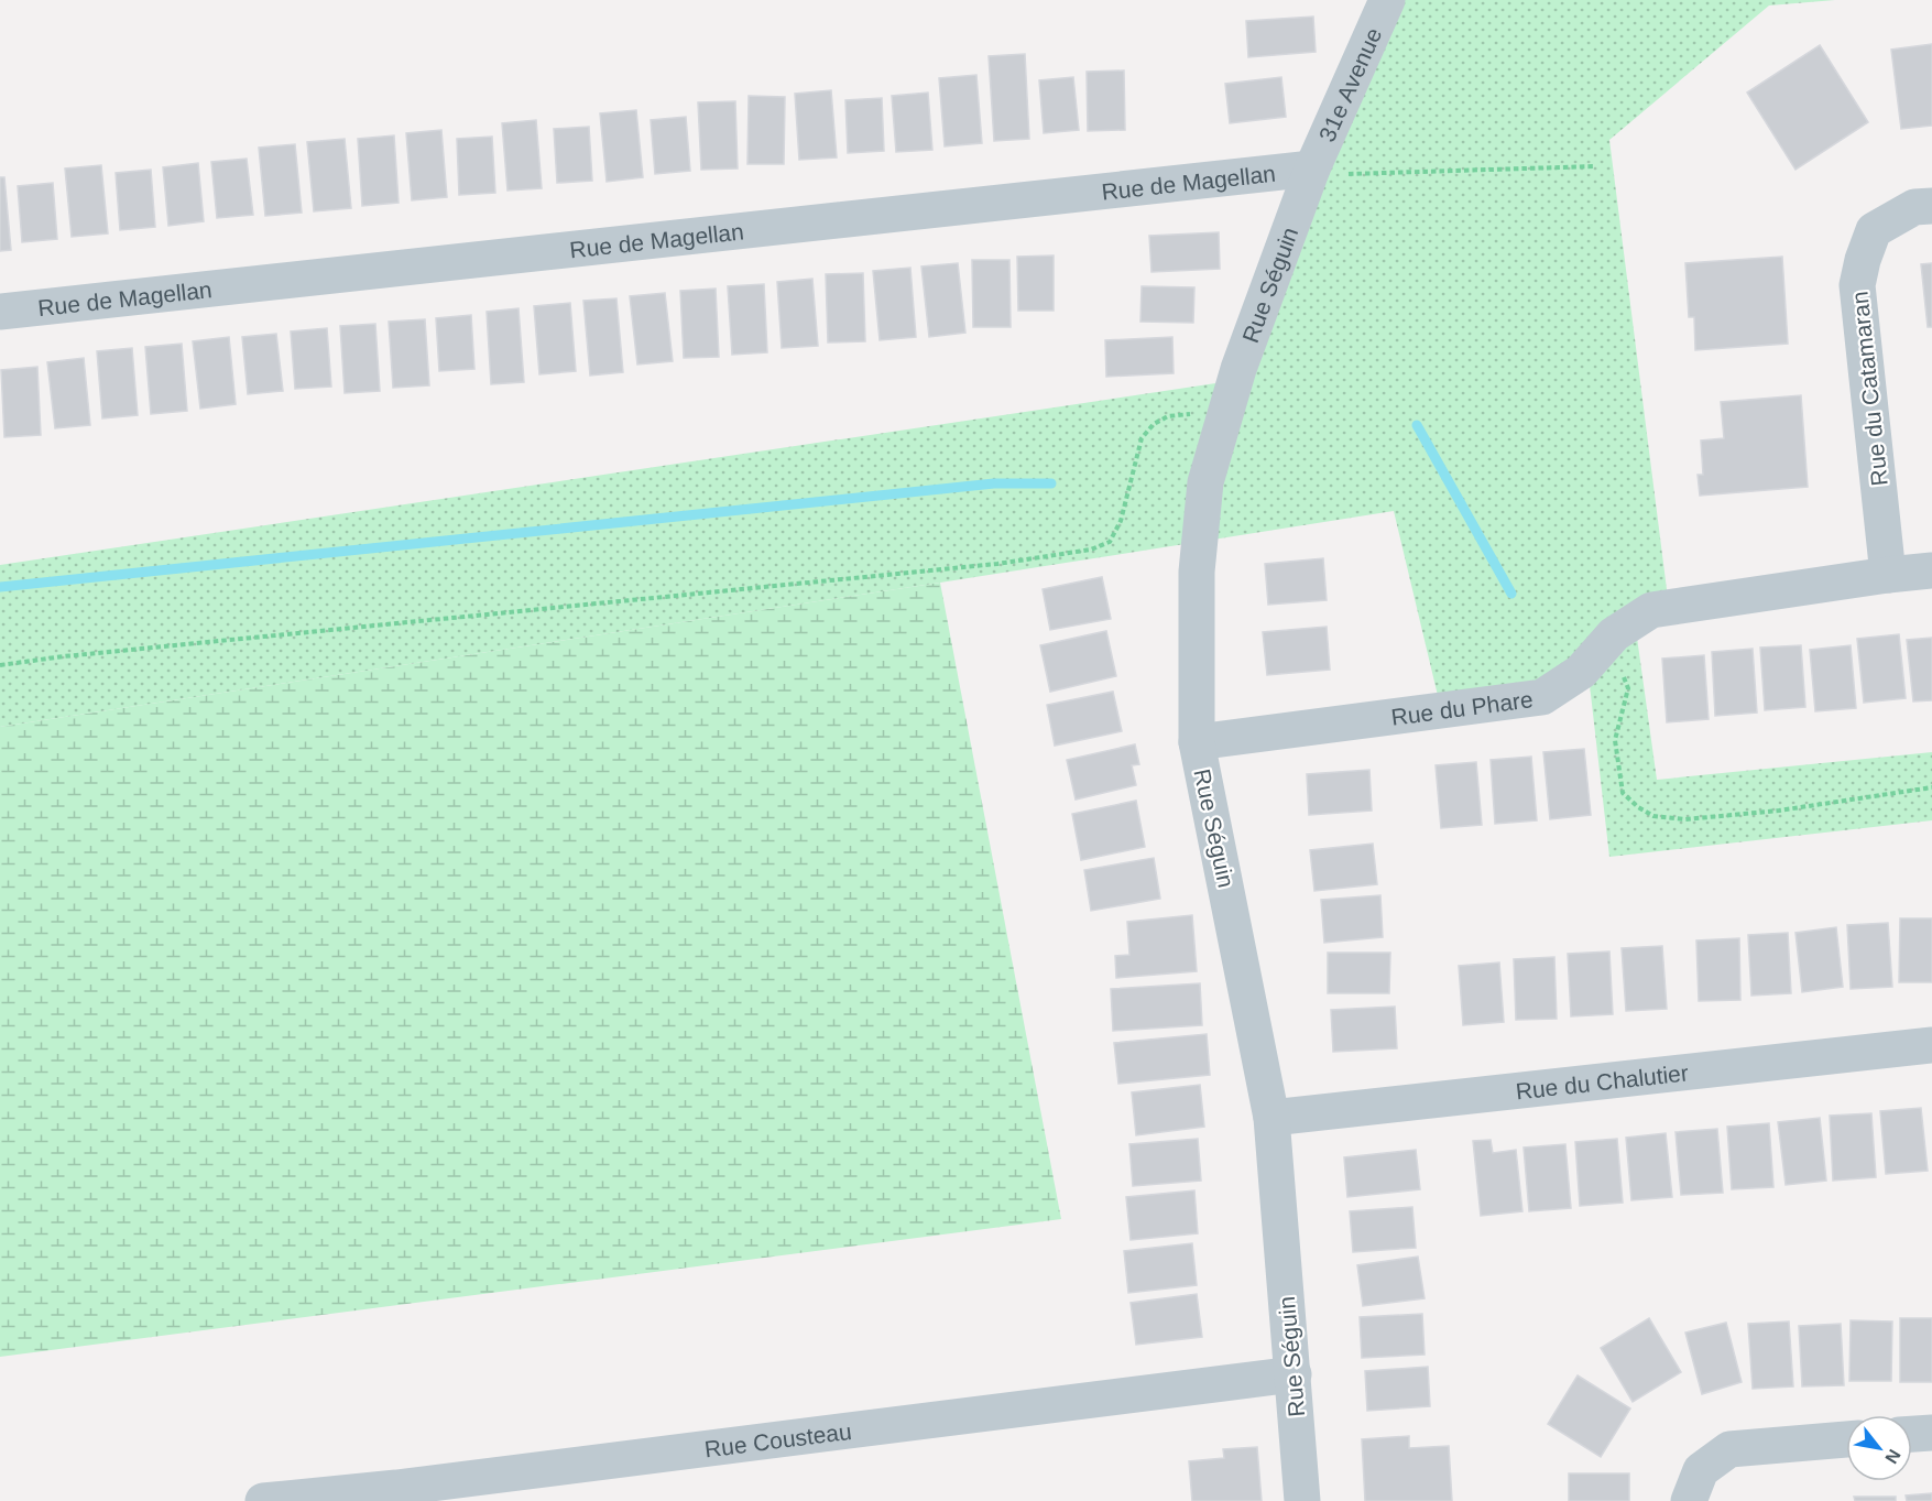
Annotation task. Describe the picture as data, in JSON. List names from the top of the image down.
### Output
{
  "streets": {
    "street": [
      "31e Avenue",
      "Rue de Magellan",
      "Rue Séguin",
      "Rue du Catamaran",
      "Rue du Phare",
      "Rue du Chalutier",
      "Rue Cousteau"
    ]
  },
  "crossings": [
    ["31e Avenue", "Rue de Magellan"],
    ["31e Avenue", "Rue Séguin"],
    ["Rue de Magellan", "Rue Séguin"],
    ["Rue Séguin", "Rue du Phare"],
    ["Rue Séguin", "Rue du Chalutier"],
    ["Rue Séguin", "Rue Cousteau"],
    ["Rue du Catamaran", "Rue du Phare"]
  ],
  "north": "bottom right"
}
